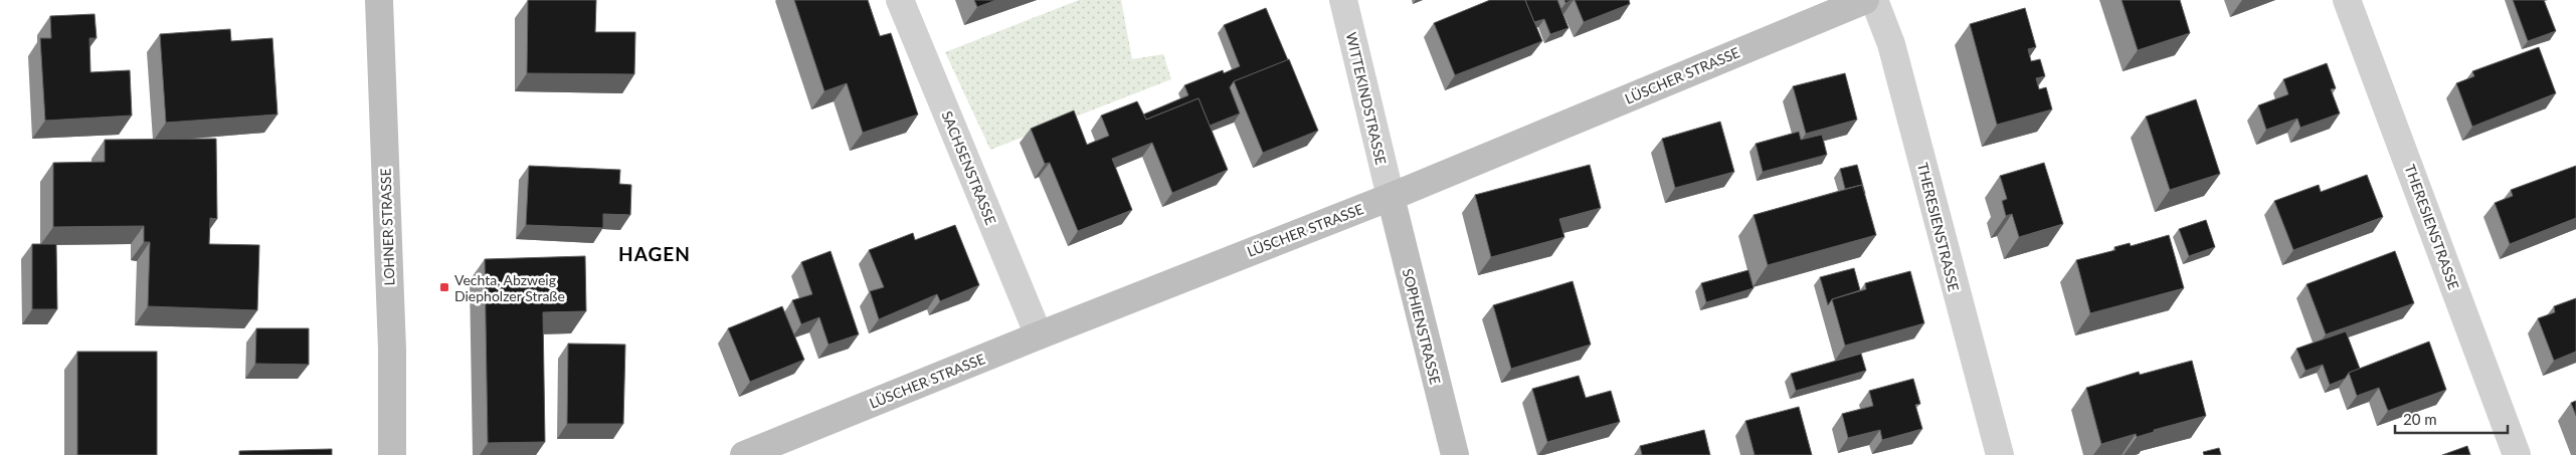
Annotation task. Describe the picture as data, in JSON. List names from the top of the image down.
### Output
{
  "streets": {
    "street": [
      "LÜSCHER STRASSE",
      "WITTEKINDSTRASSE",
      "SACHSENSTRASSE",
      "LOHNER STRASSE",
      "THERESIENSTRASSE",
      "SOPHIENSTRASSE"
    ]
  },
  "crossings": [
    ["LÜSCHER STRASSE", "WITTEKINDSTRASSE"],
    ["LÜSCHER STRASSE", "SACHSENSTRASSE"],
    ["LÜSCHER STRASSE", "SOPHIENSTRASSE"],
    ["WITTEKINDSTRASSE", "SOPHIENSTRASSE"]
  ],
  "districts": ["HAGEN"],
  "places": {
    "transit": ["Vechta, Abzweig Diepholzer Straße"]
  },
  "scale_bar": "20 m"
}
